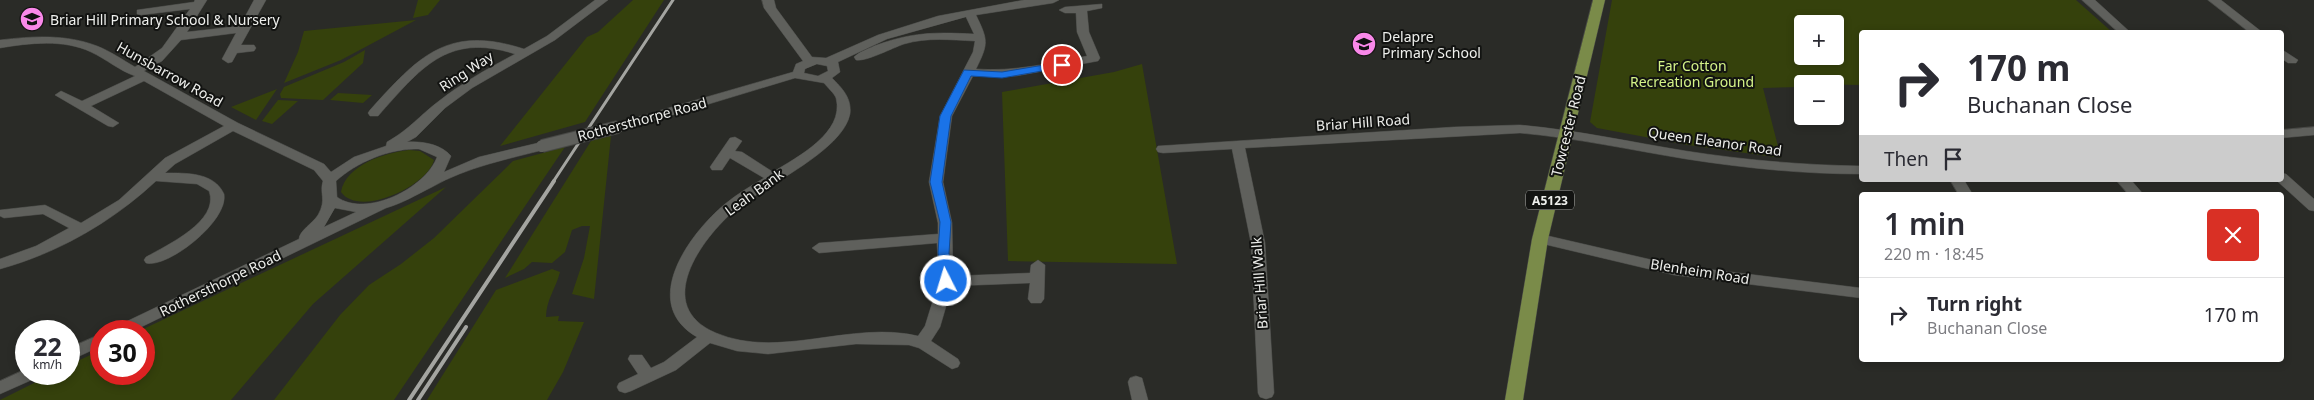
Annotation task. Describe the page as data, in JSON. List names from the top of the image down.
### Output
{
  "streets": {
    "main road": ["Towcester Road", "A5123"],
    "street": [
      "Ring Way",
      "Hunsbarrow Road",
      "Rothersthorpe Road",
      "Briar Hill Road",
      "Queen Eleanor Road",
      "Leah Bank",
      "Blenheim Road",
      "Briar Hill Walk"
    ]
  },
  "crossings": [
    ["Rothersthorpe Road", "Leah Bank"],
    ["Briar Hill Road", "Towcester Road"],
    ["Briar Hill Road", "Queen Eleanor Road"],
    ["Briar Hill Road", "Briar Hill Walk"],
    ["Towcester Road", "Queen Eleanor Road"],
    ["Towcester Road", "Blenheim Road"]
  ],
  "parks": ["Far Cotton Recreation Ground"],
  "places": {
    "school or university": ["Briar Hill Primary School & Nursery", "Delapre Primary School"]
  },
  "page": {
    "map_buttons": ["+", "−"],
    "turn": ["170 m", "Buchanan Close"],
    "then": "Then",
    "heading": ["1 min", "220 m · 18:45"],
    "list": [
      {
        "name": "Turn right",
        "note": "Buchanan Close",
        "value": "170 m"
      }
    ],
    "speed": "22 km/h",
    "limit": "30"
  }
}
